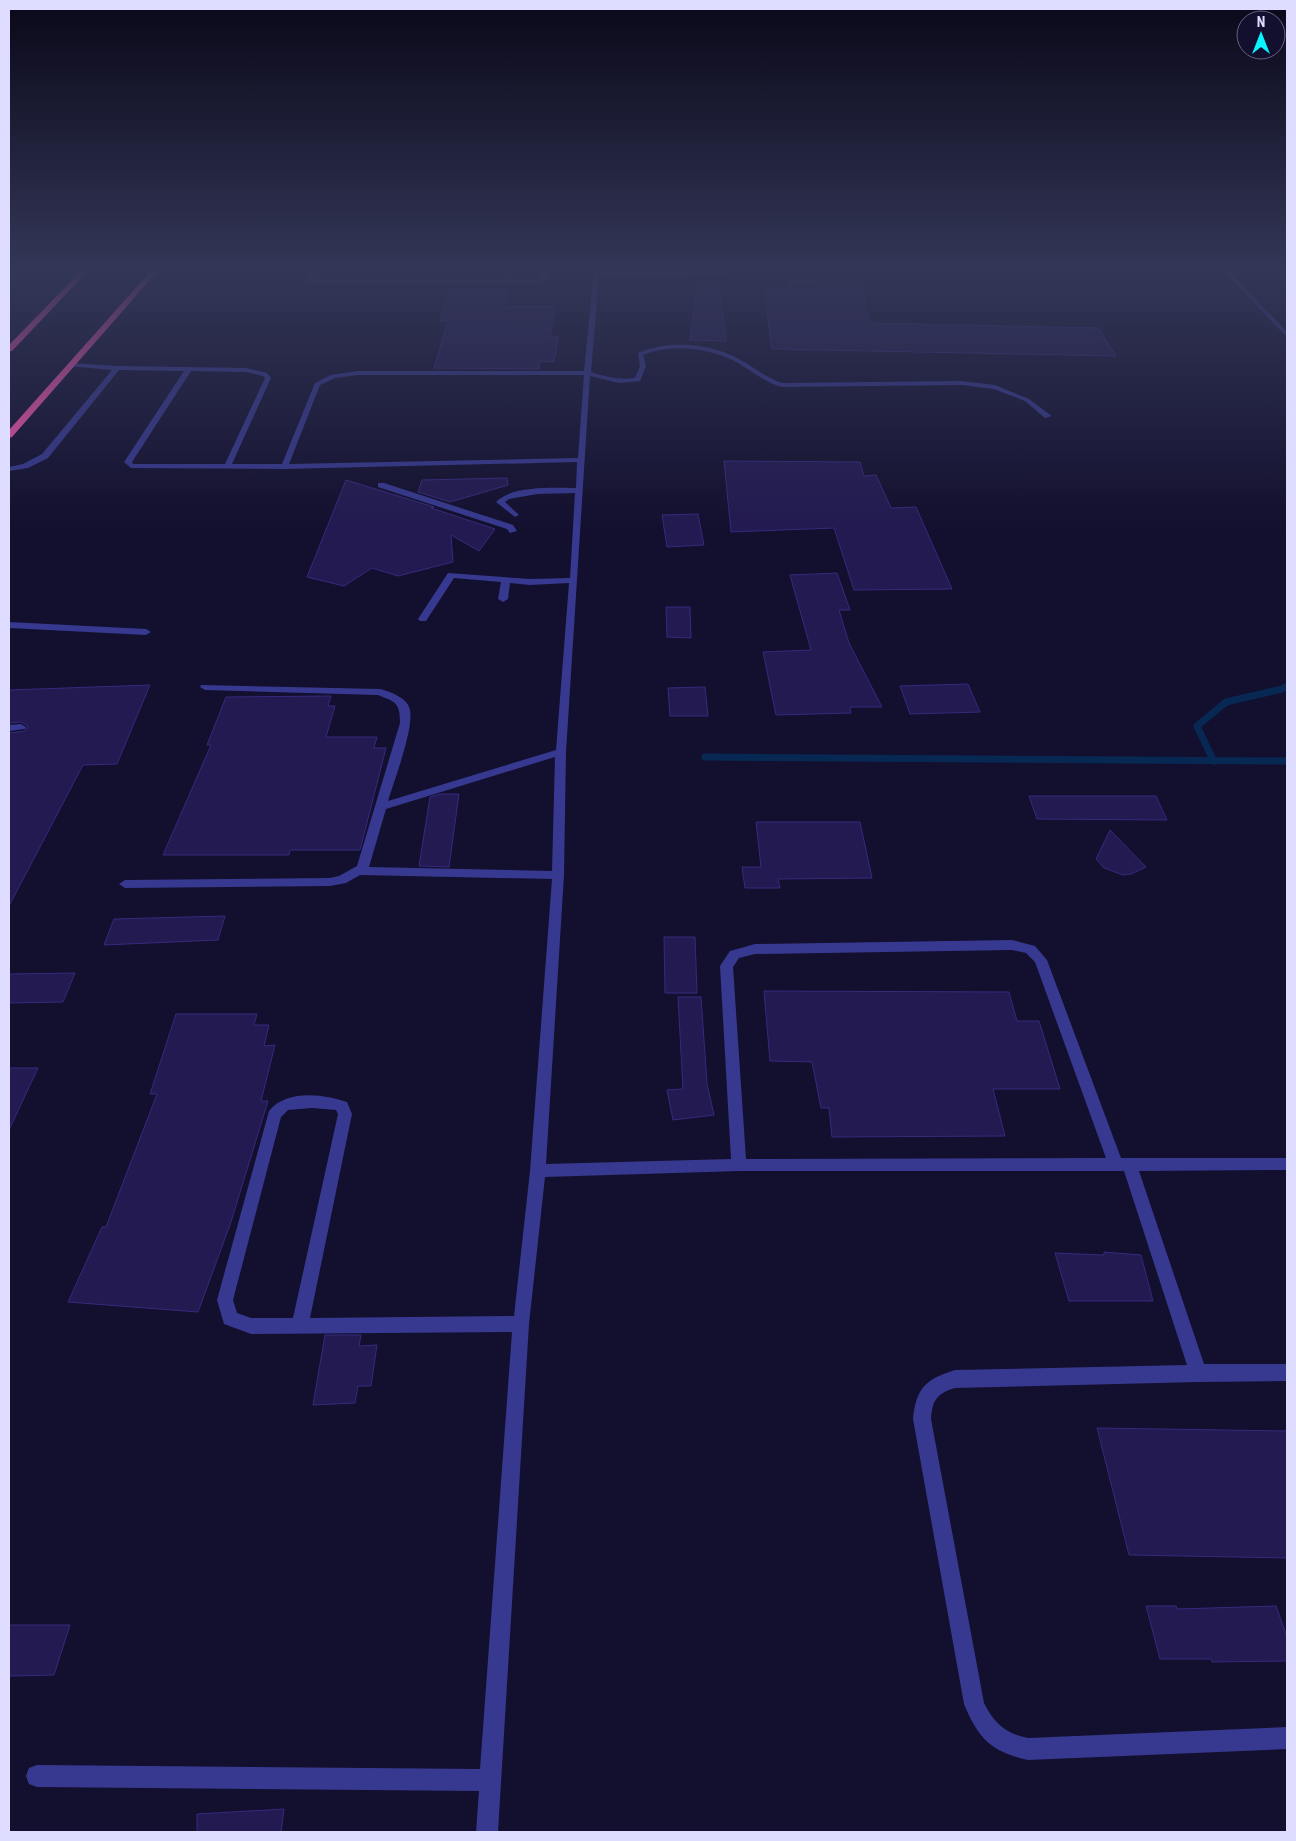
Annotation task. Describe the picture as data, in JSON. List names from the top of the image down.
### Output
{
  "north": "top"
}
